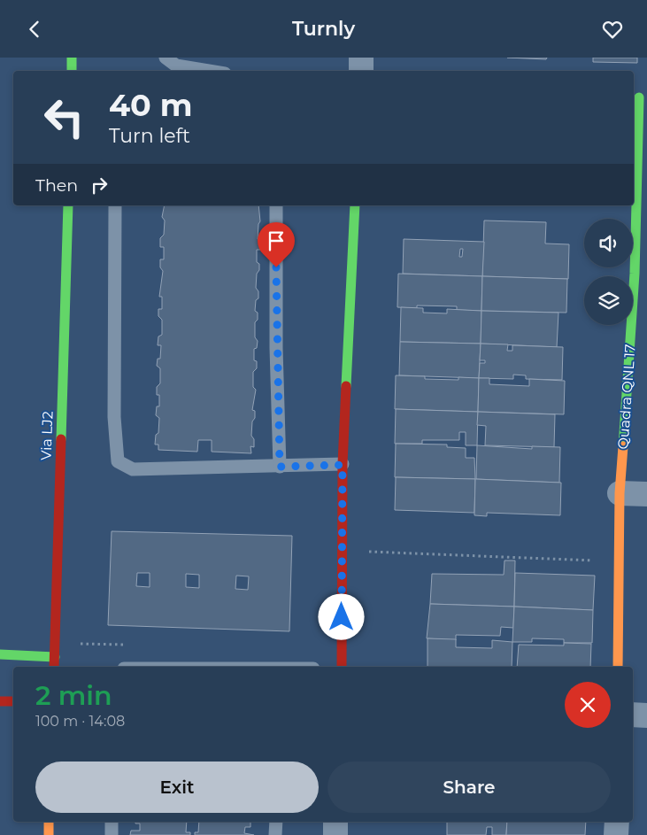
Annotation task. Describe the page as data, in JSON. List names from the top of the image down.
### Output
{
  "streets": {
    "street": ["Quadra QNL 17", "Via LJ2"]
  },
  "page": {
    "header": "Turnly",
    "turn": ["40 m", "Turn left"],
    "then": "Then",
    "heading": ["2 min", "100 m · 14:08"],
    "buttons": ["Exit", "Share"]
  }
}
